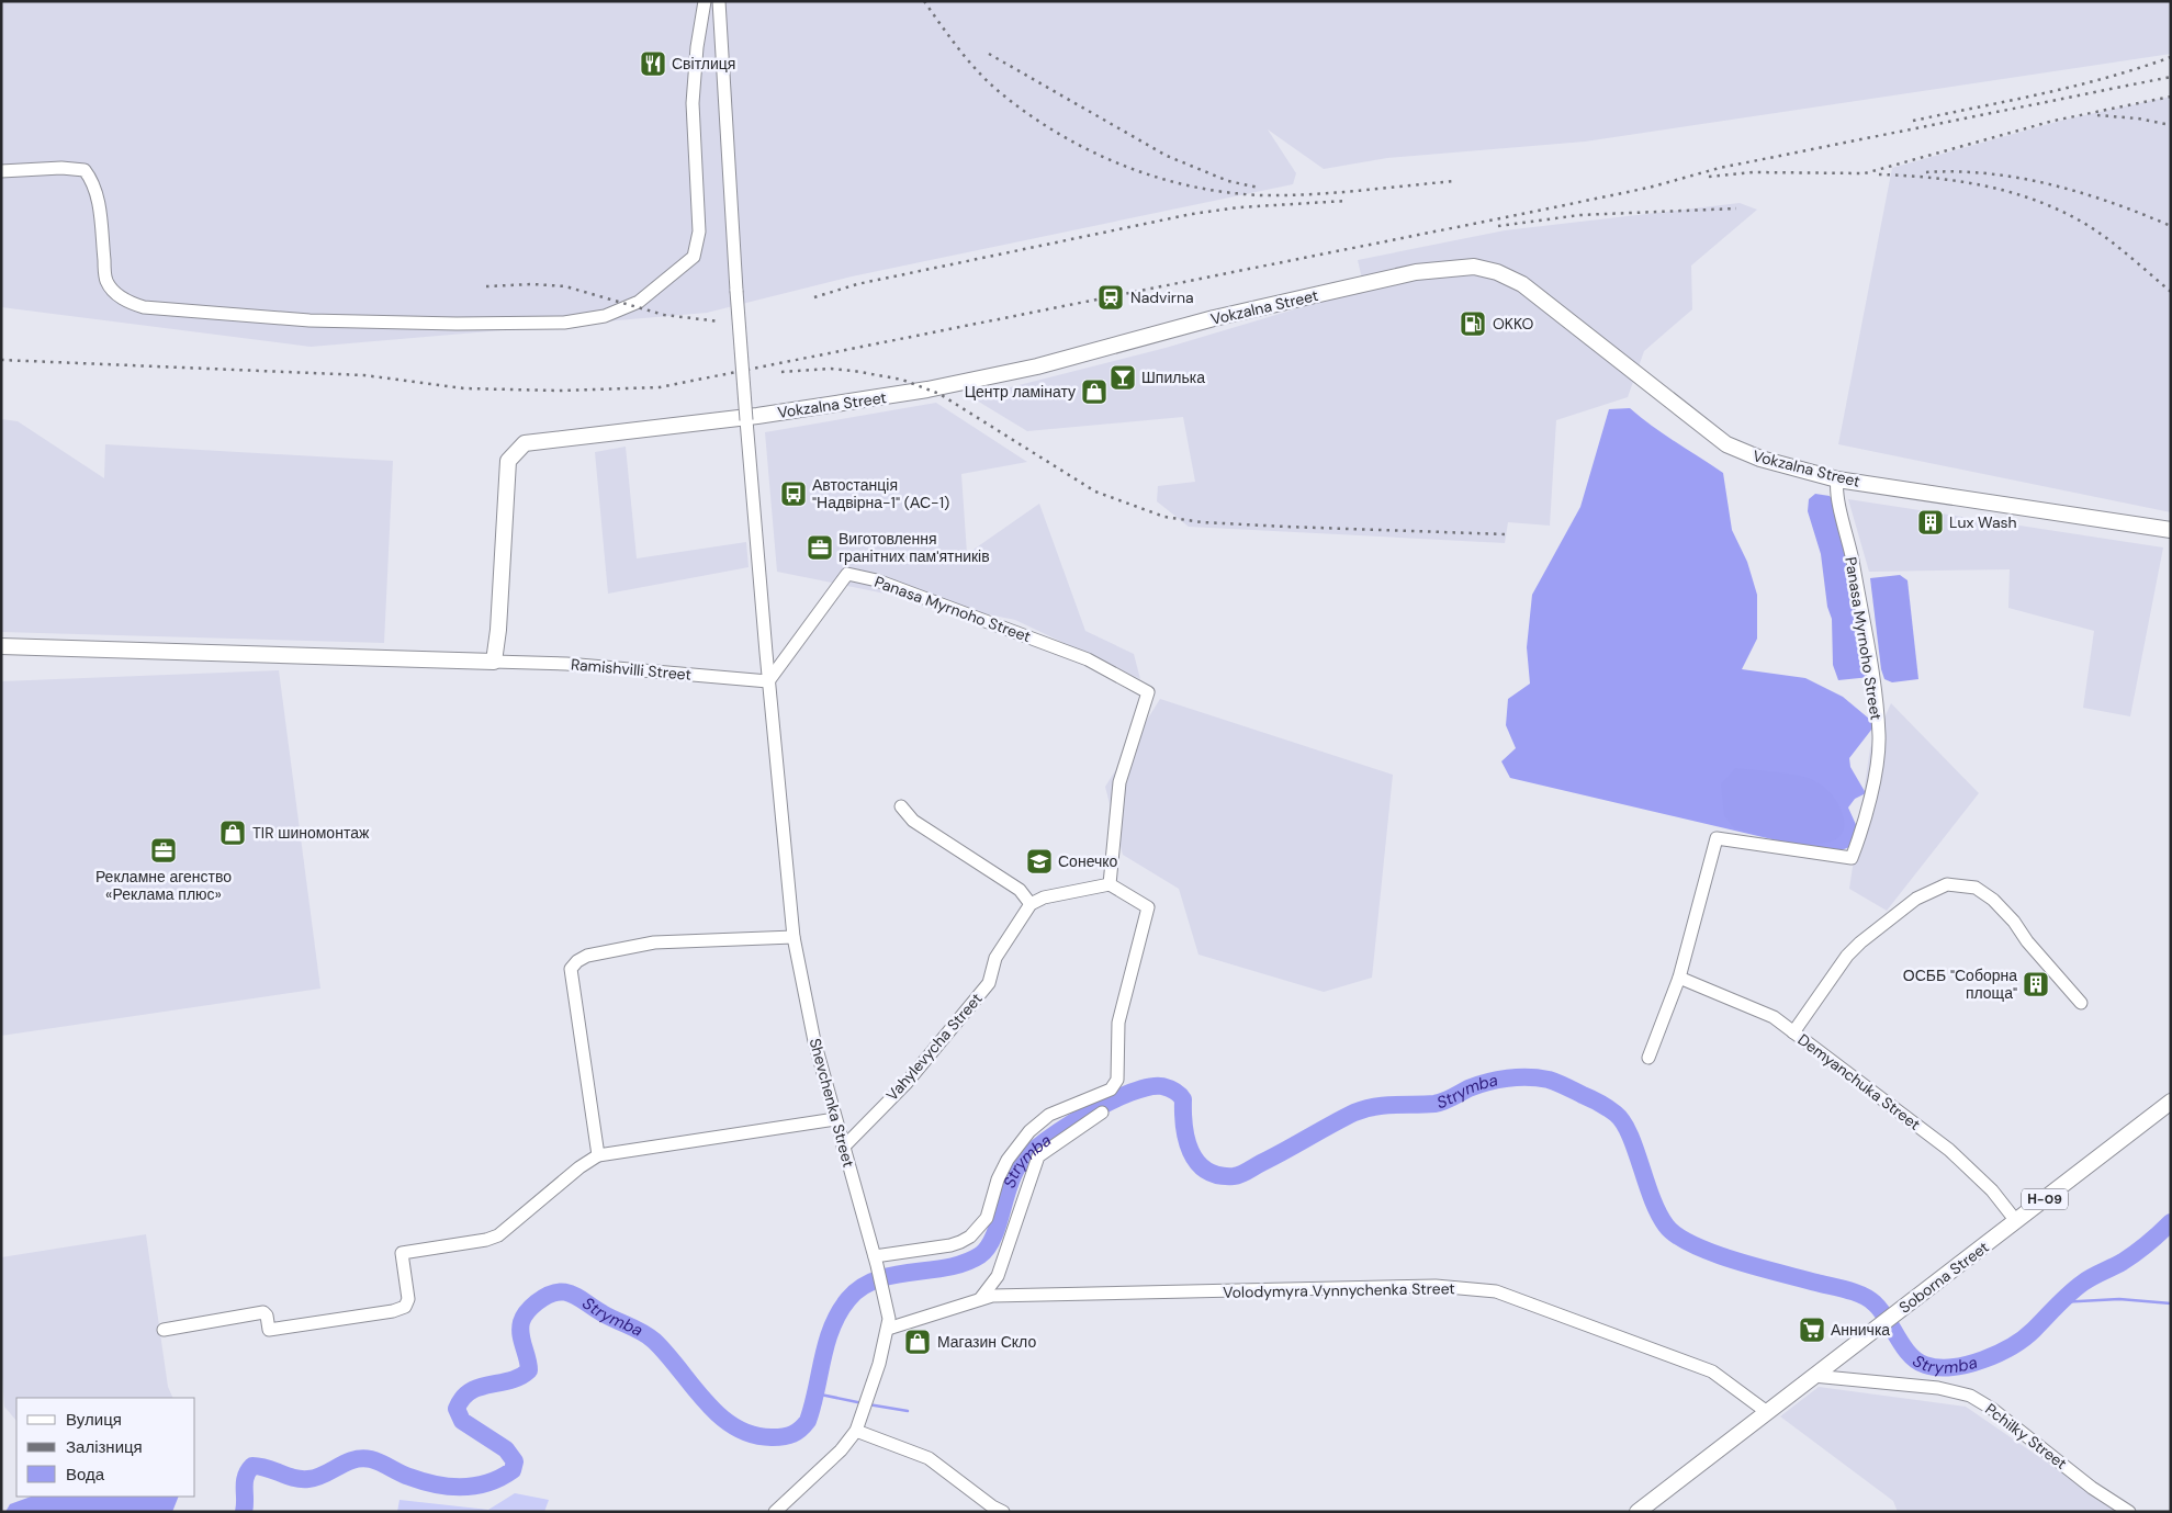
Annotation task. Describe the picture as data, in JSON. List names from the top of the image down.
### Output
{
  "streets": {
    "main road": ["Vokzalna Street", "Н-09", "Soborna Street"],
    "street": [
      "Panasa Myrnoho Street",
      "Ramishvilli Street",
      "Vahylevycha Street",
      "Demyanchuka Street",
      "Shevchenka Street",
      "Volodymyra Vynnychenka Street",
      "Pchilky Street"
    ]
  },
  "crossings": [
    ["Vokzalna Street", "Panasa Myrnoho Street"],
    ["Vokzalna Street", "Ramishvilli Street"],
    ["Panasa Myrnoho Street", "Ramishvilli Street"],
    ["Panasa Myrnoho Street", "Demyanchuka Street"],
    ["Panasa Myrnoho Street", "Shevchenka Street"],
    ["Ramishvilli Street", "Shevchenka Street"],
    ["Vahylevycha Street", "Shevchenka Street"],
    ["Demyanchuka Street", "Soborna Street"],
    ["Shevchenka Street", "Volodymyra Vynnychenka Street"],
    ["Soborna Street", "Volodymyra Vynnychenka Street"],
    ["Soborna Street", "Pchilky Street"]
  ],
  "water": ["Strymba"],
  "places": {
    "restaurant": ["Світлиця"],
    "station": ["Nadvirna"],
    "fuel station": ["OKKO"],
    "bar": ["Шпилька"],
    "shop": ["Центр ламінату", "TIR шиномонтаж", "Магазин Скло"],
    "bus stop": ["Автостанція \"Надвірна-1\" (АС-1)"],
    "building": ["Lux Wash", "ОСББ \"Соборна площа\""],
    "office": ["Виготовлення гранітних пам'ятників", "Рекламне агенство «Реклама плюс»"],
    "school or university": ["Сонечко"],
    "supermarket": ["Анничка"]
  },
  "legend": ["Вулиця", "Залізниця", "Вода"]
}
